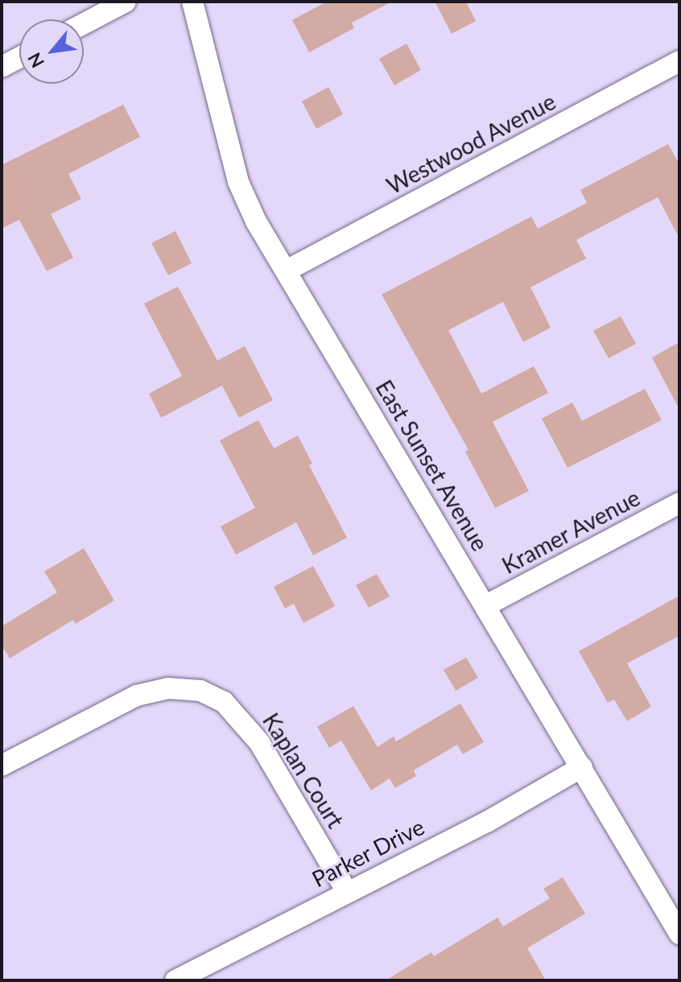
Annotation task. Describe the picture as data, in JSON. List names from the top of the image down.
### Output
{
  "streets": {
    "street": [
      "Westwood Avenue",
      "East Sunset Avenue",
      "Kramer Avenue",
      "Kaplan Court",
      "Parker Drive"
    ]
  },
  "crossings": [
    ["Westwood Avenue", "East Sunset Avenue"],
    ["East Sunset Avenue", "Kramer Avenue"],
    ["East Sunset Avenue", "Parker Drive"],
    ["Kaplan Court", "Parker Drive"]
  ],
  "north": "bottom left"
}
